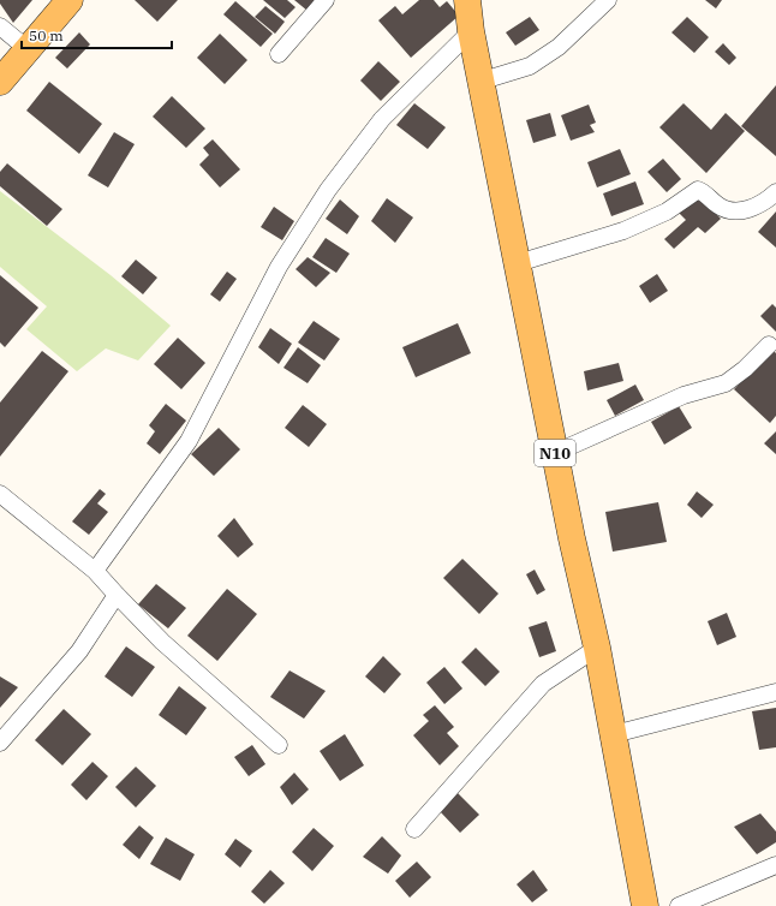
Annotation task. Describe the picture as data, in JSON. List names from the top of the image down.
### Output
{
  "streets": {
    "main road": ["N10"]
  },
  "scale_bar": "50 m"
}
